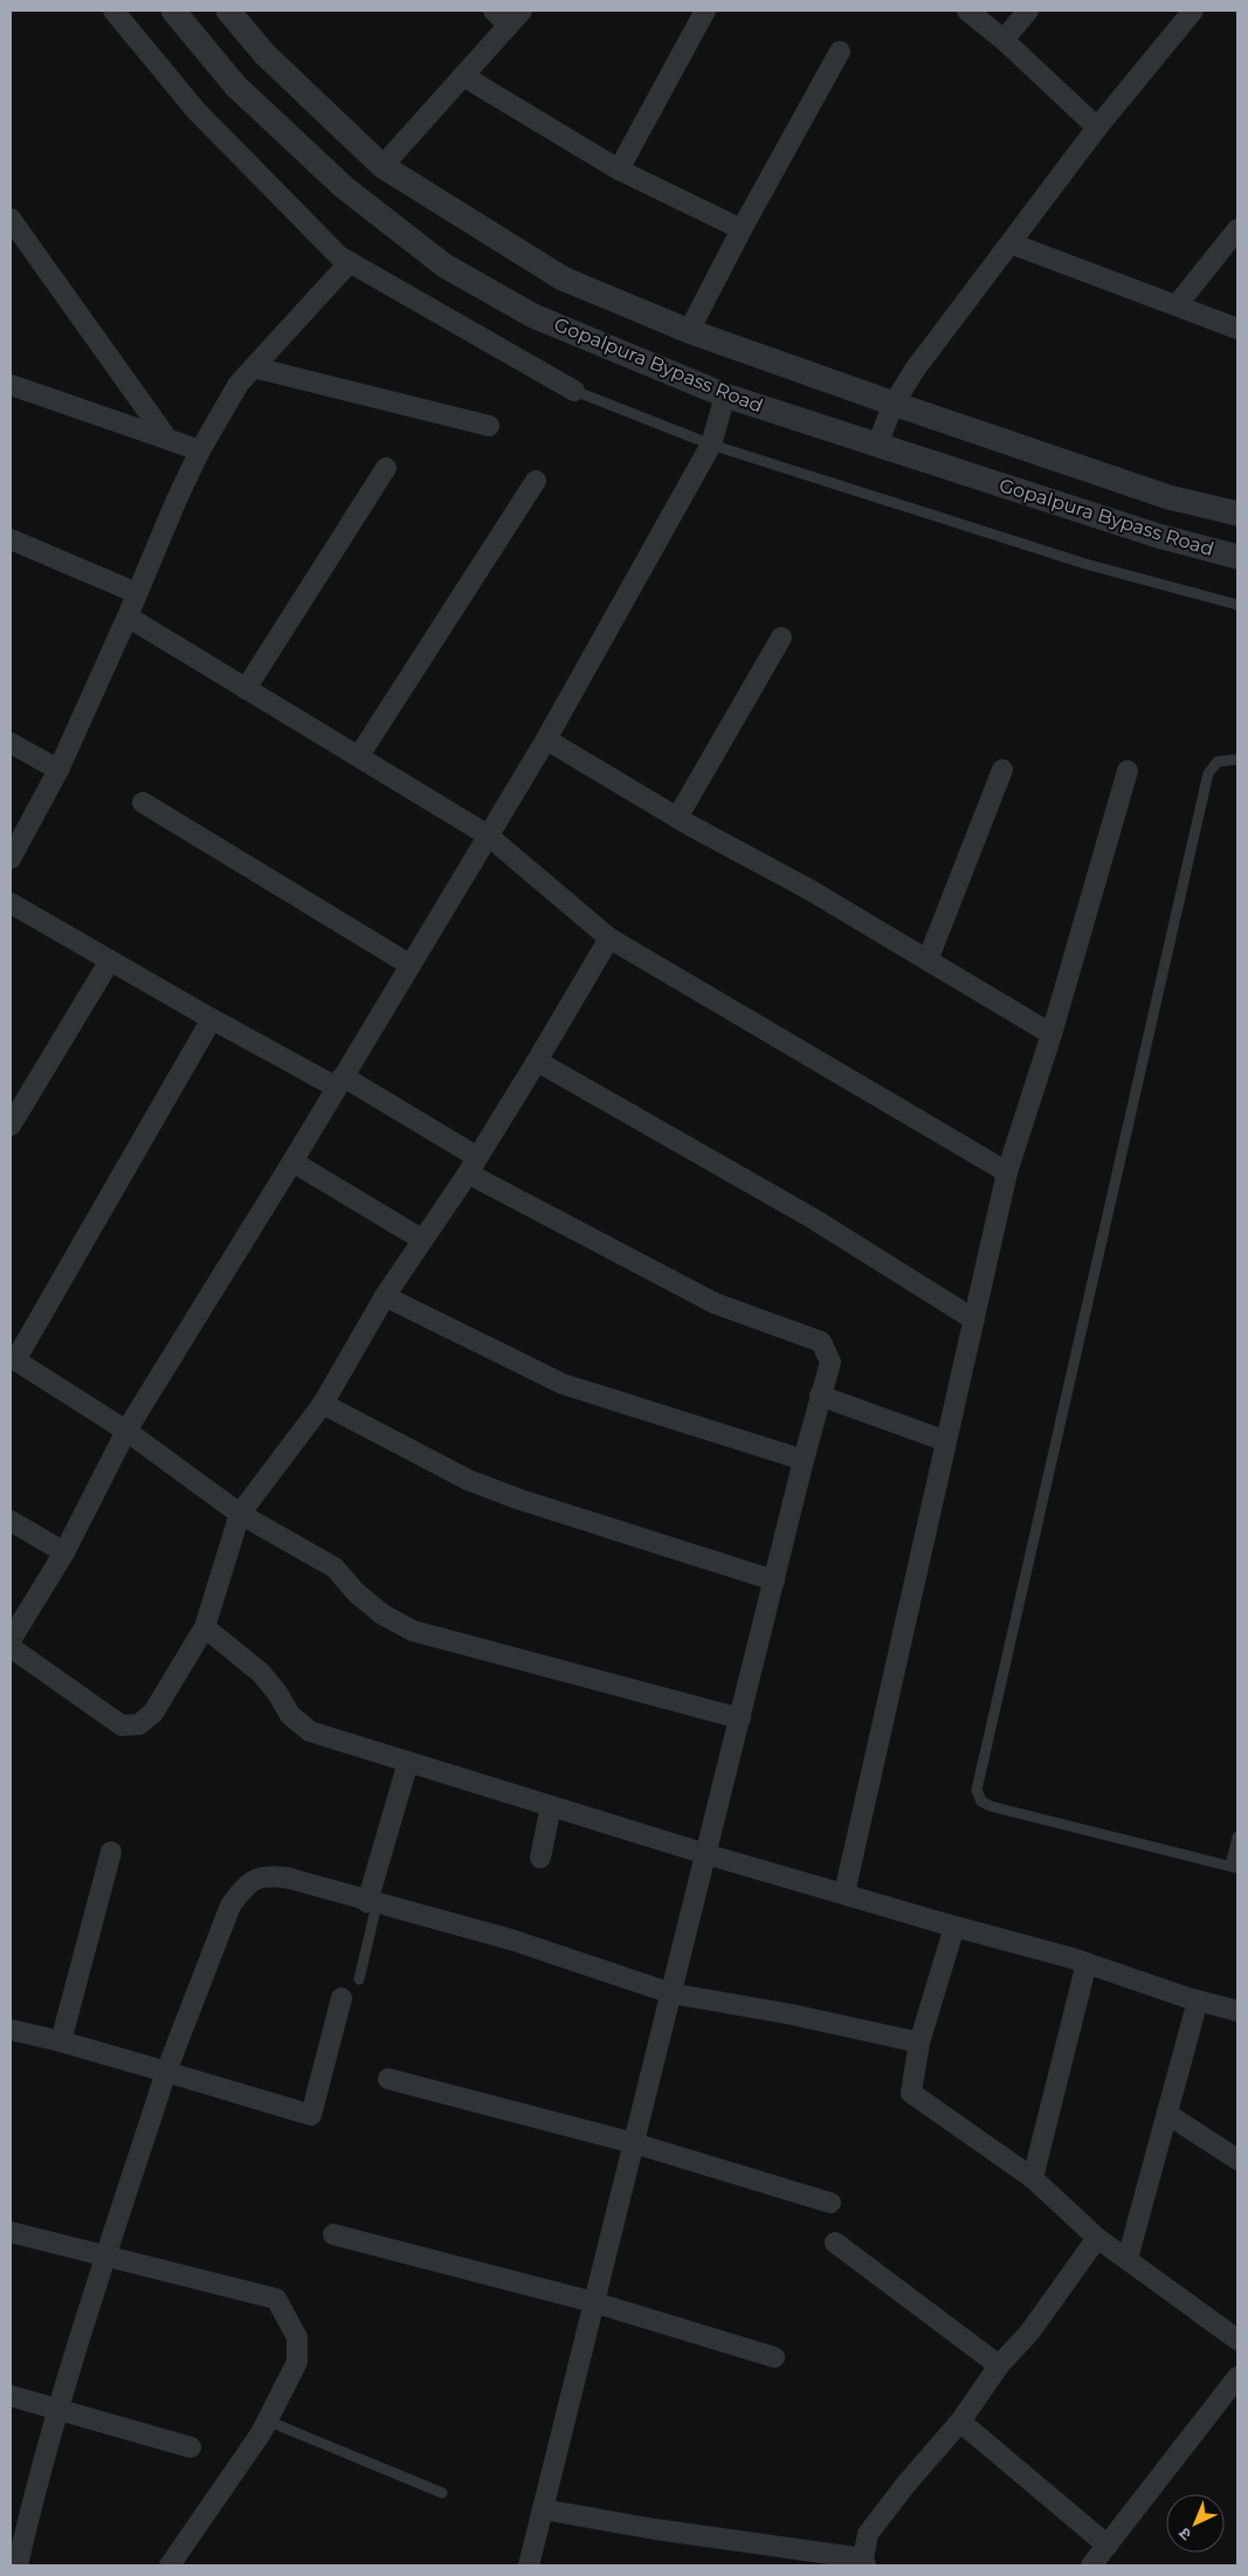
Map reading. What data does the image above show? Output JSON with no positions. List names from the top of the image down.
{
  "streets": {
    "street": ["Gopalpura Bypass Road"]
  },
  "north": "bottom left"
}
